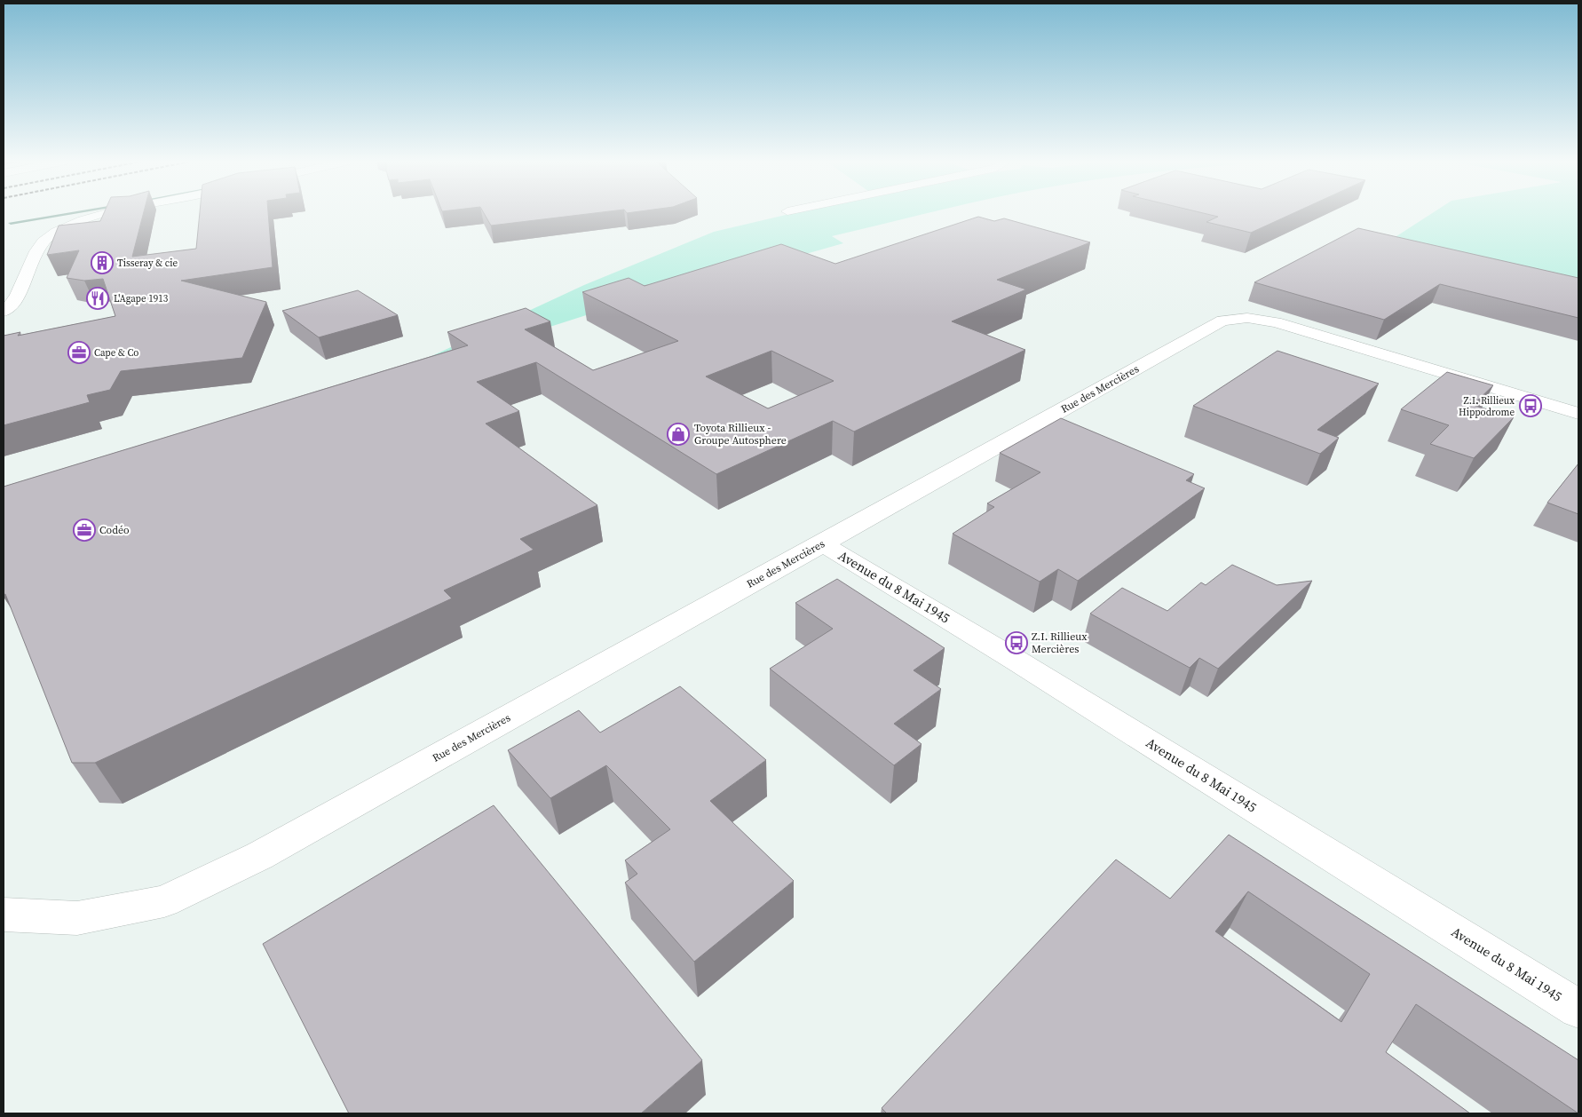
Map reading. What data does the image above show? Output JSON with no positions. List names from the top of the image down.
{
  "streets": {
    "street": ["Rue des Mercières", "Avenue du 8 Mai 1945"]
  },
  "crossings": [
    ["Rue des Mercières", "Avenue du 8 Mai 1945"]
  ],
  "places": {
    "building": ["Tisseray & cie"],
    "restaurant": ["L'Agape 1913"],
    "office": ["Cape & Co", "Codéo"],
    "bus stop": ["Z.I. Rillieux Hippodrome", "Z.I. Rillieux Mercières"],
    "shop": ["Toyota Rillieux - Groupe Autosphere"]
  }
}
